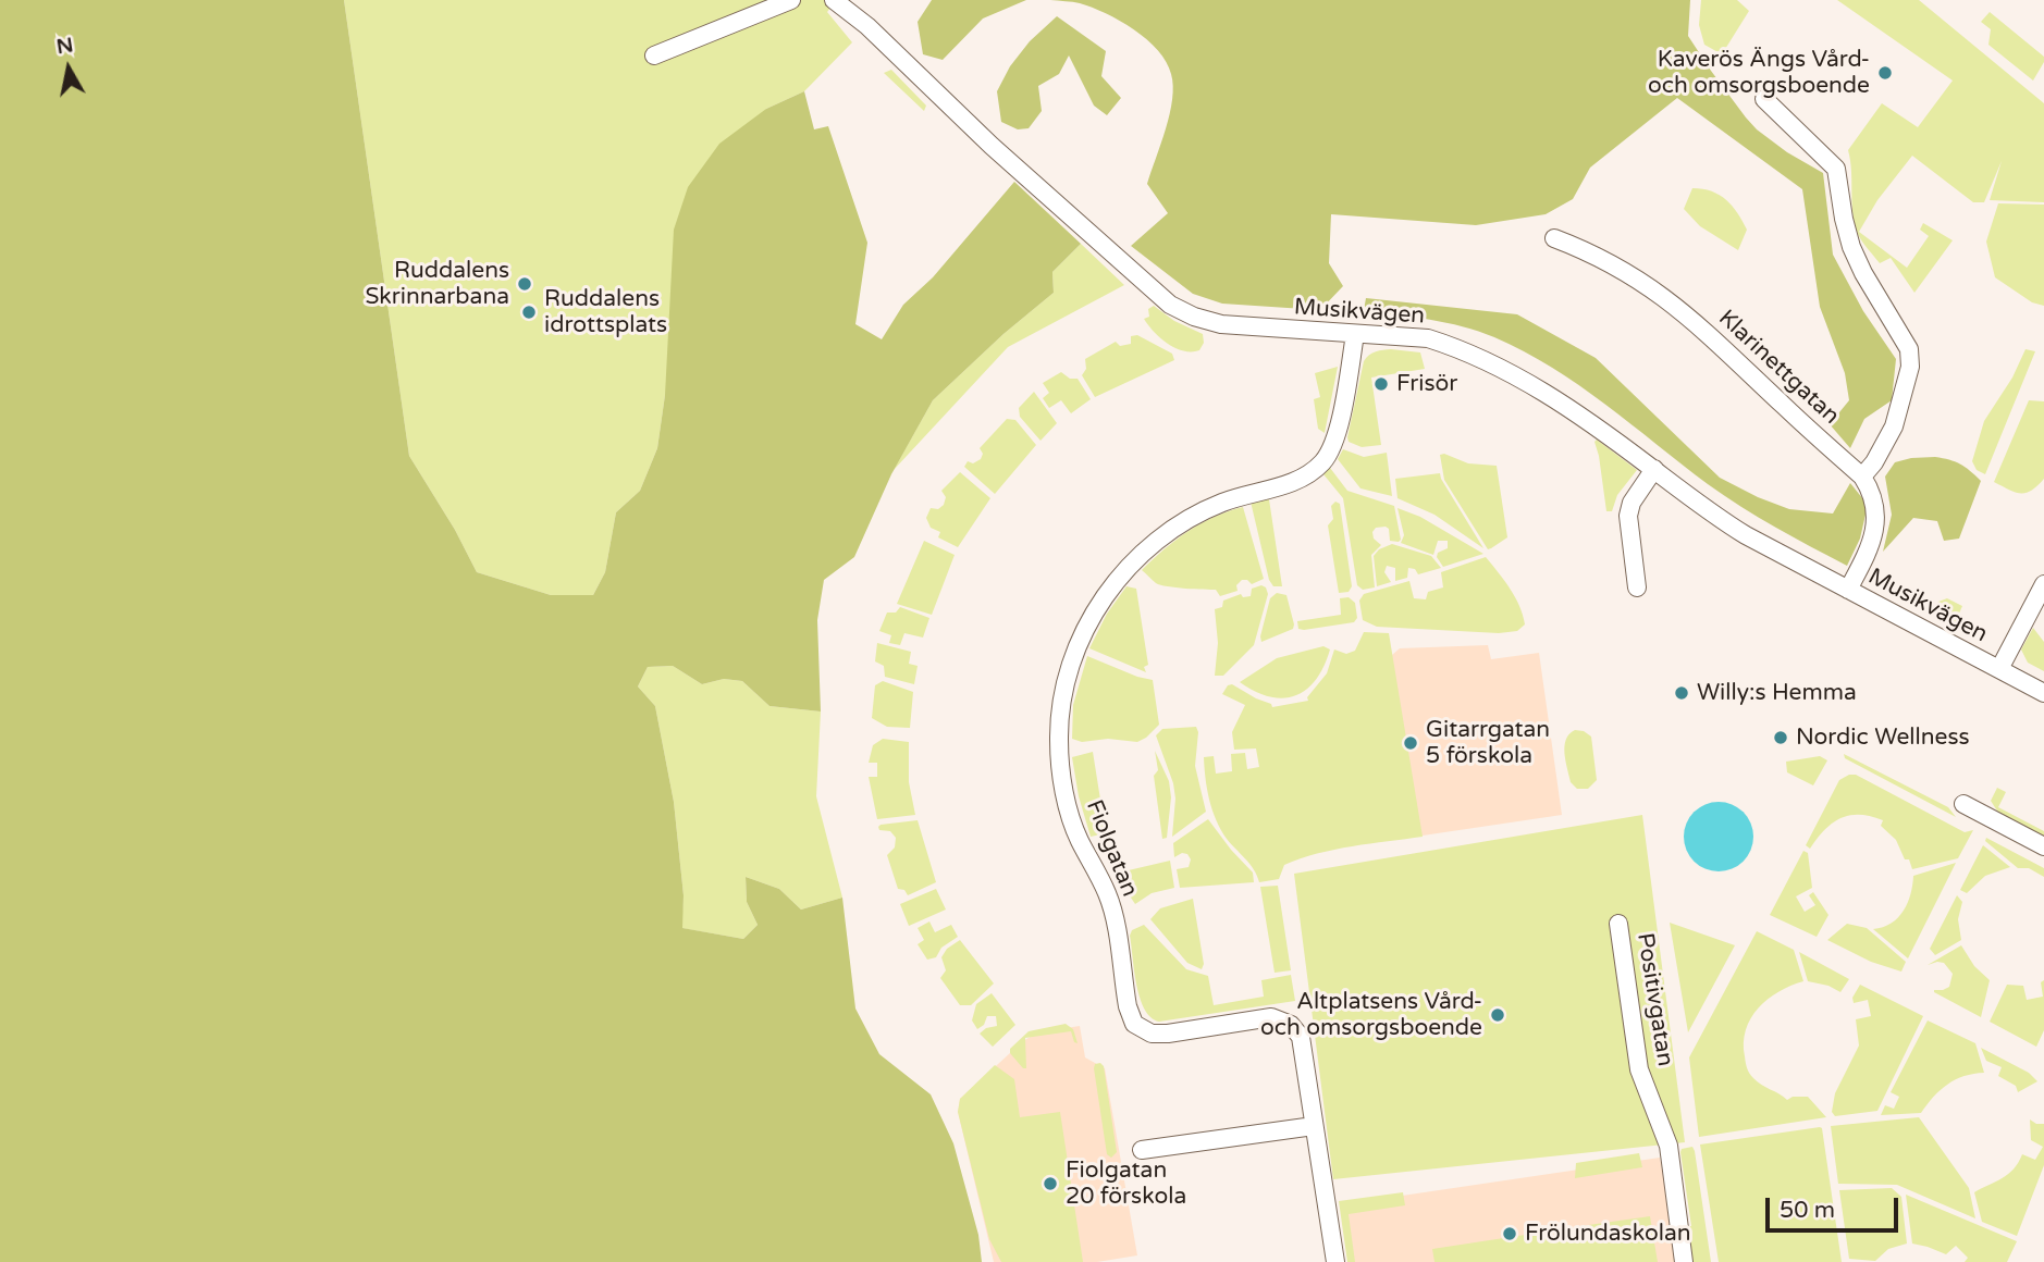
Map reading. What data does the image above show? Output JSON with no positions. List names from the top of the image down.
{
  "streets": {
    "street": [
      "Musikvägen",
      "Klarinettgatan",
      "Fiolgatan",
      "Positivgatan"
    ]
  },
  "crossings": [
    ["Musikvägen", "Klarinettgatan"],
    ["Musikvägen", "Fiolgatan"]
  ],
  "places": [
    "Kaverös Ängs Vård- och omsorgsboende",
    "Ruddalens Skrinnarbana",
    "Ruddalens idrottsplats",
    "Frisör",
    "Willy:s Hemma",
    "Nordic Wellness",
    "Gitarrgatan 5 förskola",
    "Altplatsens Vård- och omsorgsboende",
    "Fiolgatan 20 förskola",
    "Frölundaskolan"
  ],
  "scale_bar": "50 m",
  "north": "top"
}
